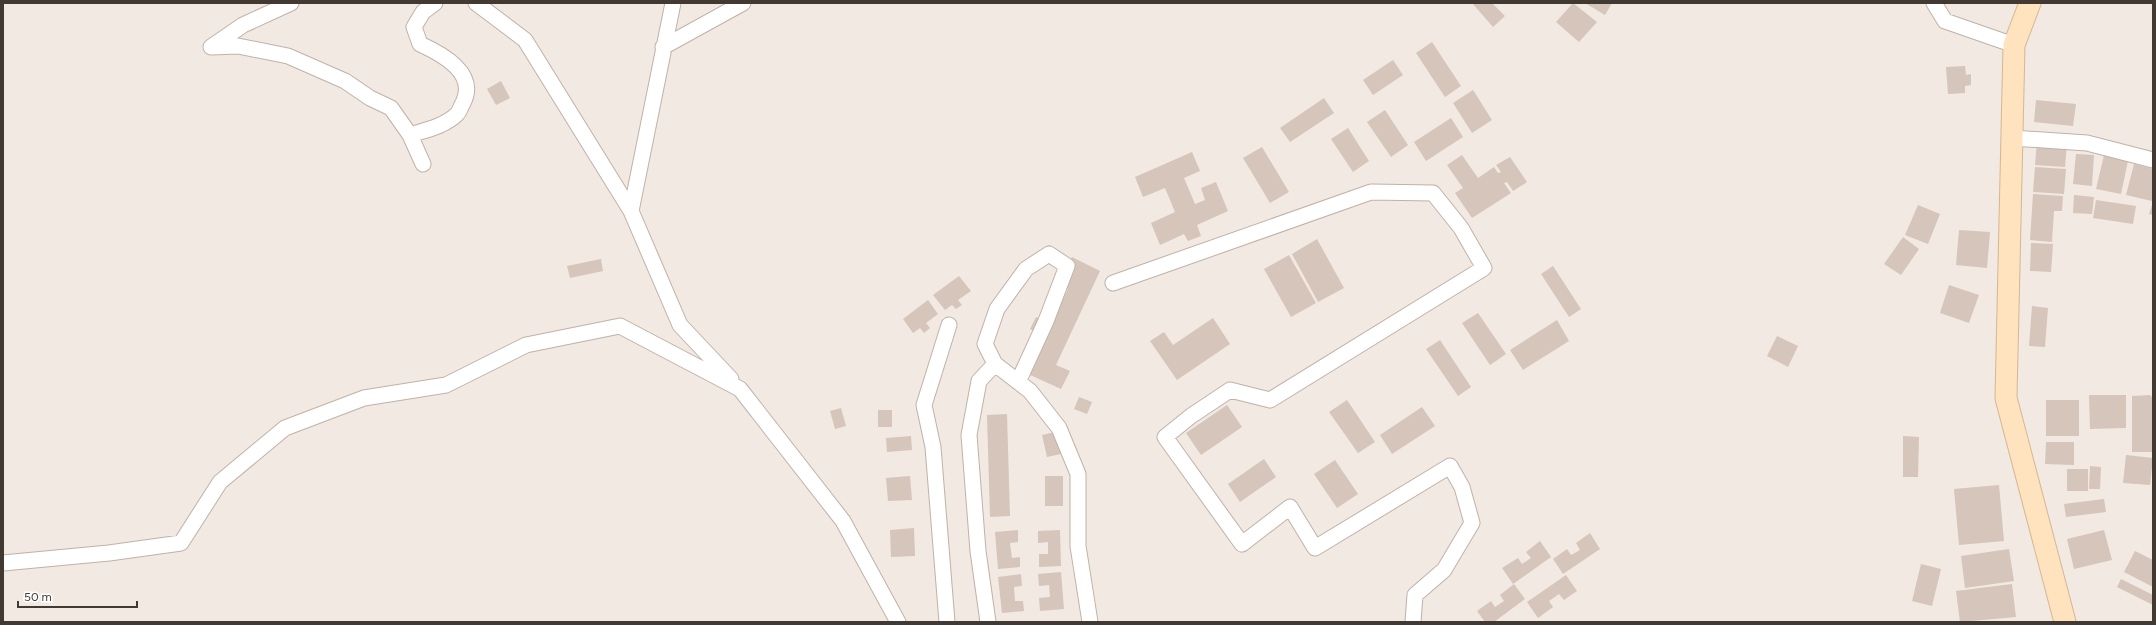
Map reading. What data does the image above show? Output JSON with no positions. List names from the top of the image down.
{
  "scale_bar": "50 m"
}
